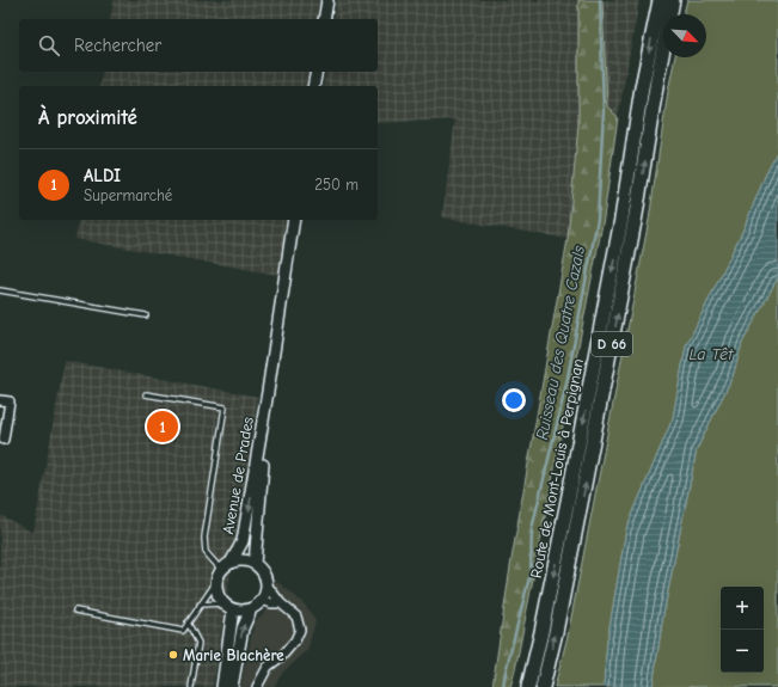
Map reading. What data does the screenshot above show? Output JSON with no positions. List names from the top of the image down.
{
  "streets": {
    "highway": ["D 66", "Route de Mont-Louis à Perpignan"],
    "main road": ["Avenue de Prades"]
  },
  "water": ["Ruisseau des Quatre Cazals", "La Têt"],
  "places": ["Marie Blachère"],
  "north": "bottom right",
  "page": {
    "search": "Rechercher",
    "heading": "À proximité",
    "list": [
      {
        "mark": "1",
        "name": "ALDI",
        "note": "Supermarché",
        "value": "250 m"
      }
    ],
    "pins": "1",
    "map_buttons": ["+", "−"]
  }
}
